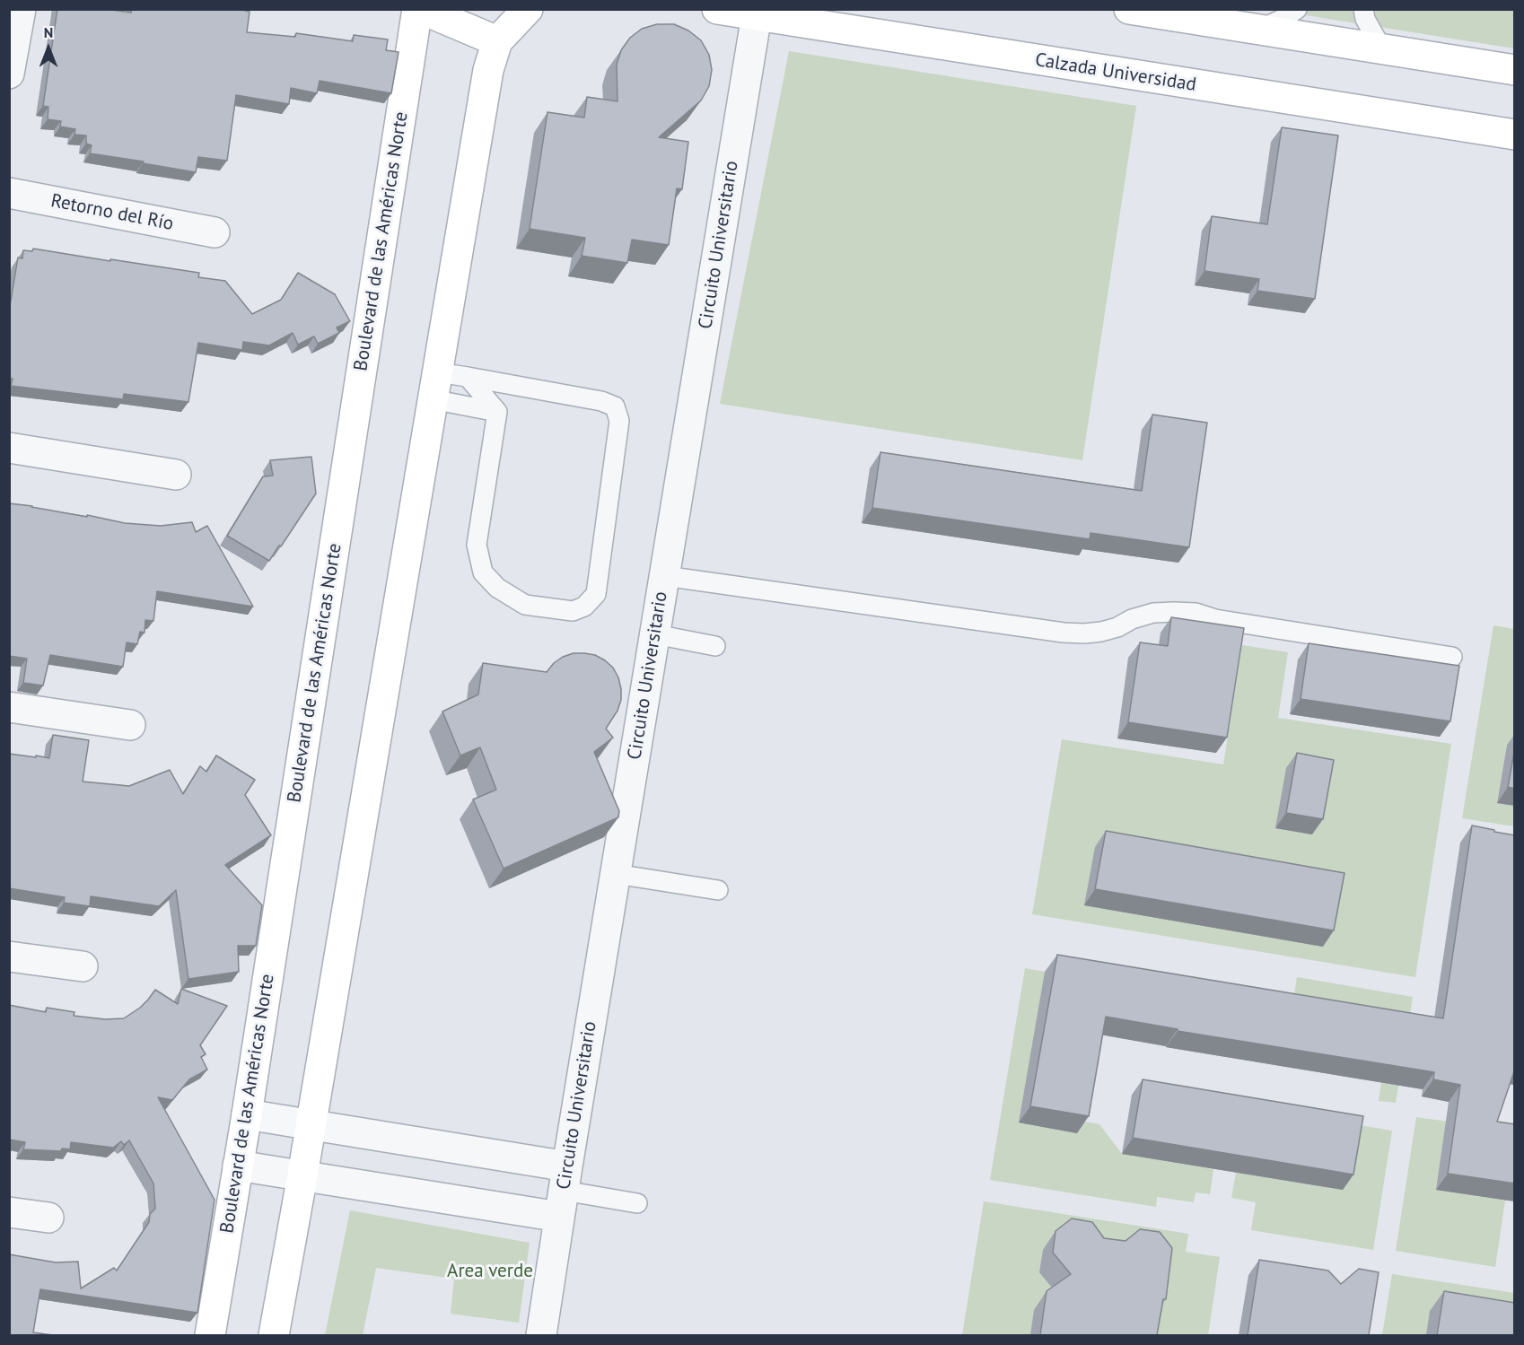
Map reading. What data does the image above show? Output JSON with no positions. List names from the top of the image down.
{
  "streets": {
    "main road": ["Calzada Universidad", "Boulevard de las Américas Norte"],
    "street": ["Retorno del Río", "Circuito Universitario"]
  },
  "crossings": [
    ["Calzada Universidad", "Circuito Universitario"]
  ],
  "parks": ["Area verde"],
  "north": "top"
}
